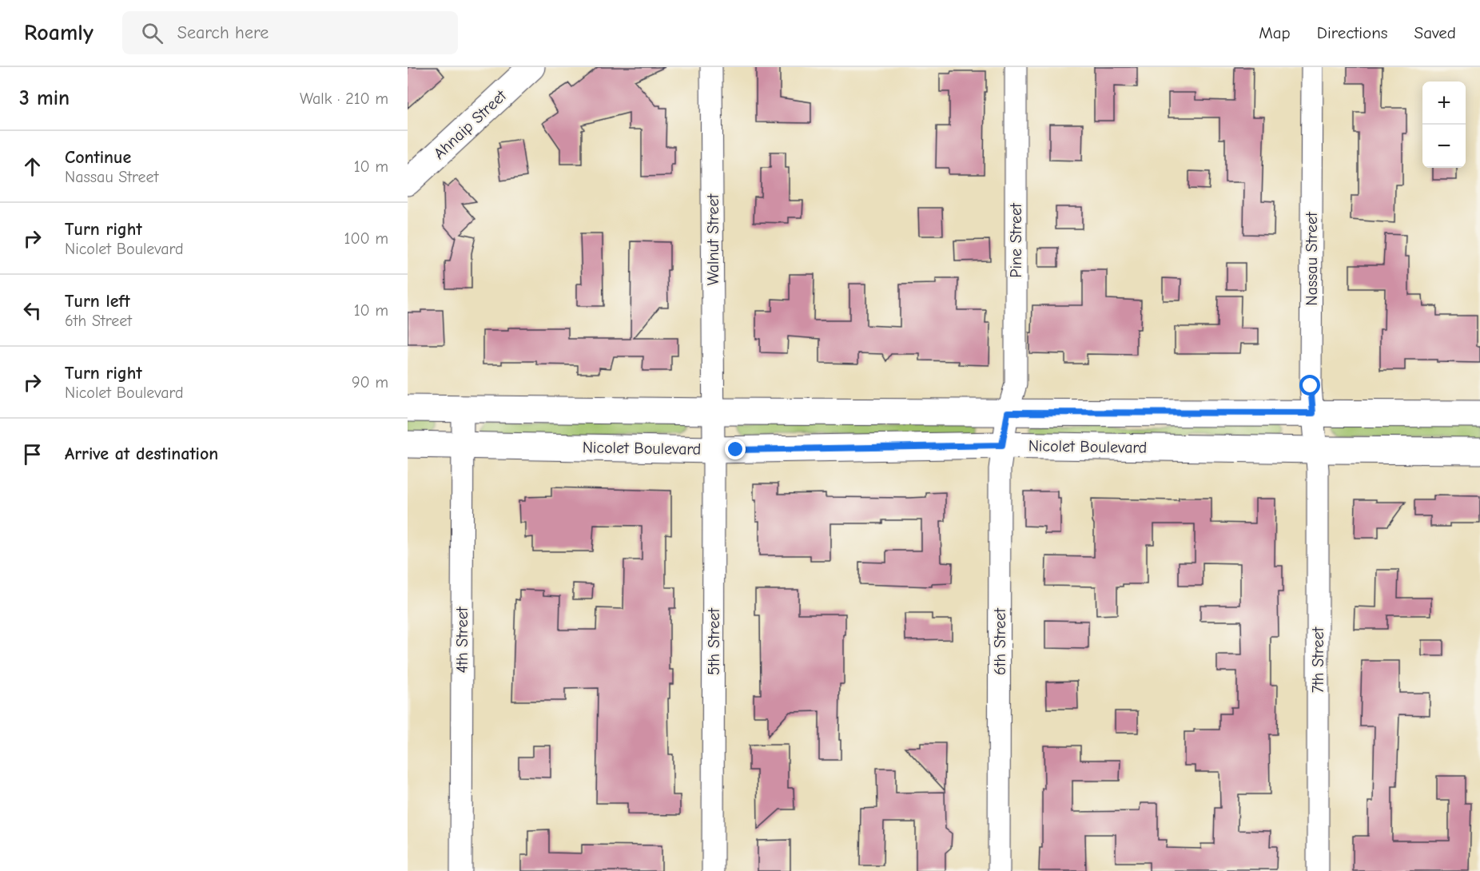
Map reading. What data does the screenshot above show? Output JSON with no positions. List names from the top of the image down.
{
  "streets": {
    "street": [
      "Ahnaip Street",
      "Walnut Street",
      "Pine Street",
      "Nassau Street",
      "Nicolet Boulevard",
      "4th Street",
      "5th Street",
      "6th Street",
      "7th Street"
    ]
  },
  "crossings": [
    ["Walnut Street", "5th Street"],
    ["Pine Street", "6th Street"],
    ["Nassau Street", "Nicolet Boulevard"],
    ["Nassau Street", "7th Street"],
    ["Nicolet Boulevard", "4th Street"],
    ["Nicolet Boulevard", "5th Street"],
    ["Nicolet Boulevard", "6th Street"],
    ["Nicolet Boulevard", "7th Street"]
  ],
  "page": {
    "header": "Roamly",
    "search": "Search here",
    "nav": ["Map", "Directions", "Saved"],
    "heading": ["3 min", "Walk · 210 m"],
    "map_buttons": ["+", "−"],
    "list": [
      ["Continue", "Nassau Street", "10 m"],
      ["Turn right", "Nicolet Boulevard", "100 m"],
      ["Turn left", "6th Street", "10 m"],
      ["Turn right", "Nicolet Boulevard", "90 m"],
      "Arrive at destination"
    ]
  }
}
